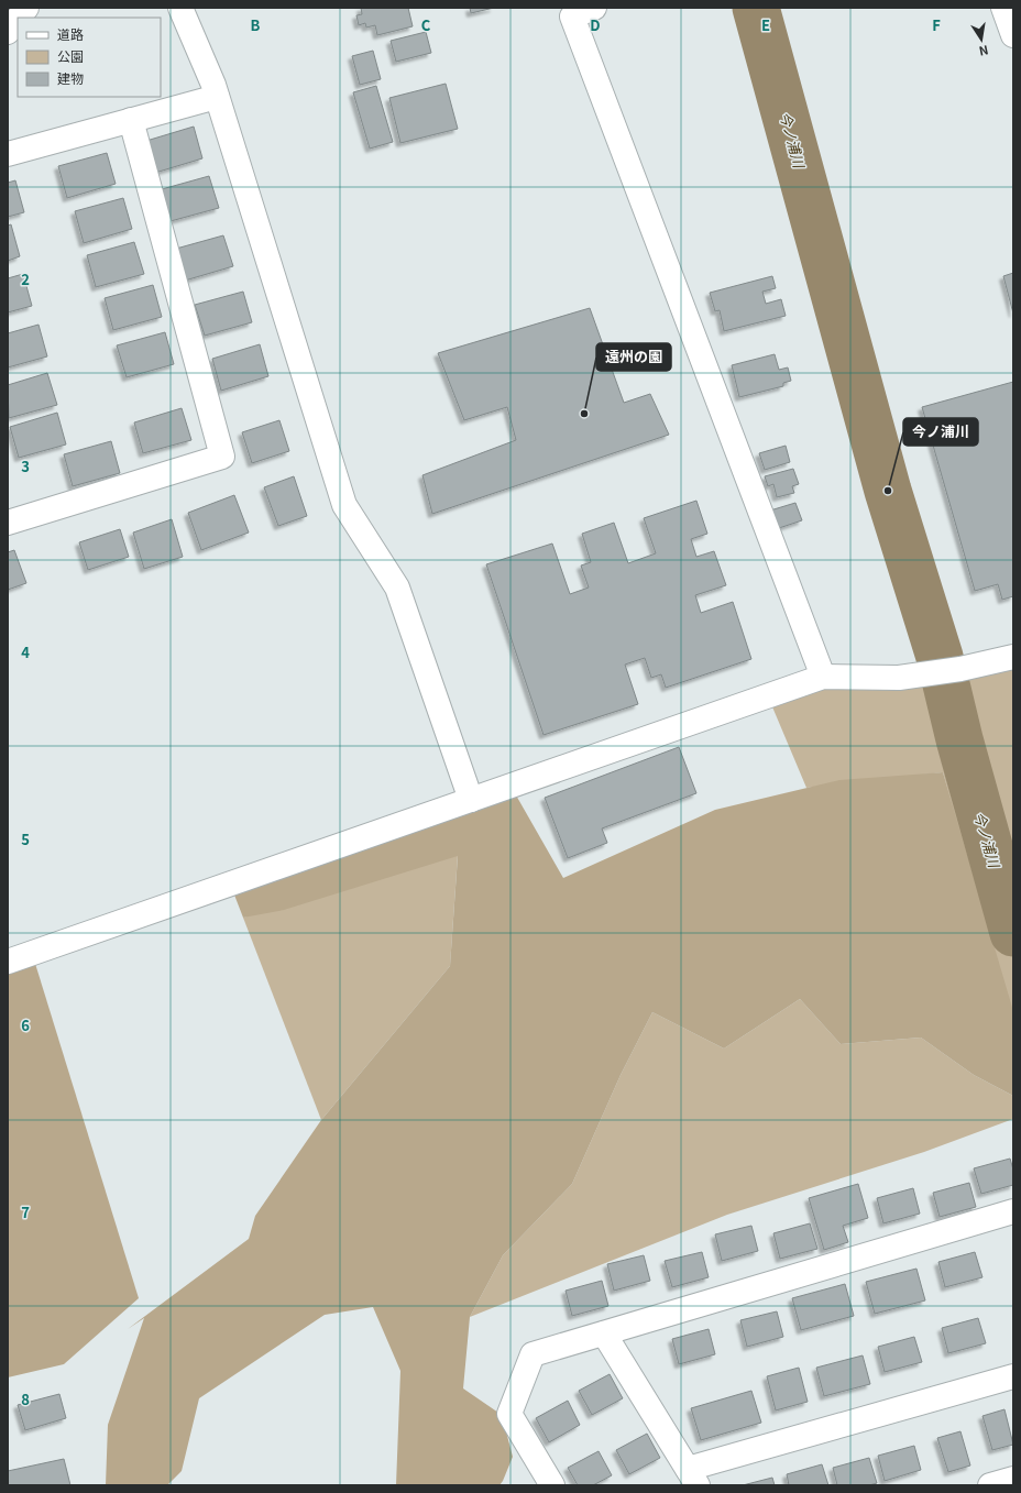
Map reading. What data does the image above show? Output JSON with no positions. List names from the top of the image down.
{
  "water": ["今ノ浦川"],
  "places": ["遠州の園", "今ノ浦川"],
  "legend": ["道路", "公園", "建物"],
  "north": "bottom",
  "grid": {
    "columns": [
      "B",
      "C",
      "D",
      "E",
      "F"
    ],
    "rows": [
      "2",
      "3",
      "4",
      "5",
      "6",
      "7",
      "8"
    ]
  }
}
